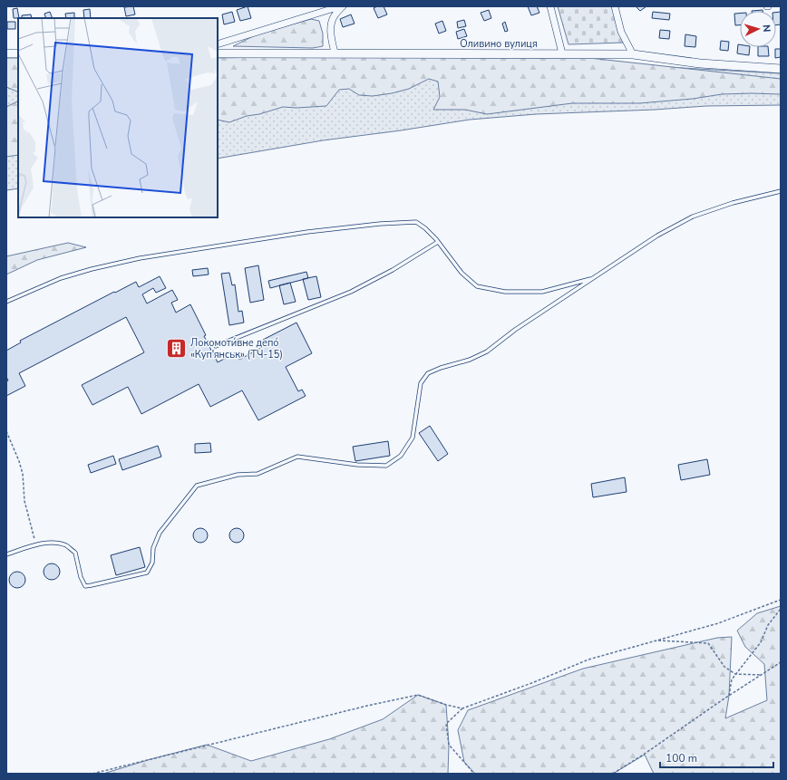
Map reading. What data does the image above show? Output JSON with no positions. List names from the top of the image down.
{
  "streets": {
    "street": ["Оливино вулиця"]
  },
  "places": {
    "building": ["Локомоти́вне депо́ «Куп'янськ» (ТЧ-15)"]
  },
  "scale_bar": "100 m",
  "north": "right"
}
